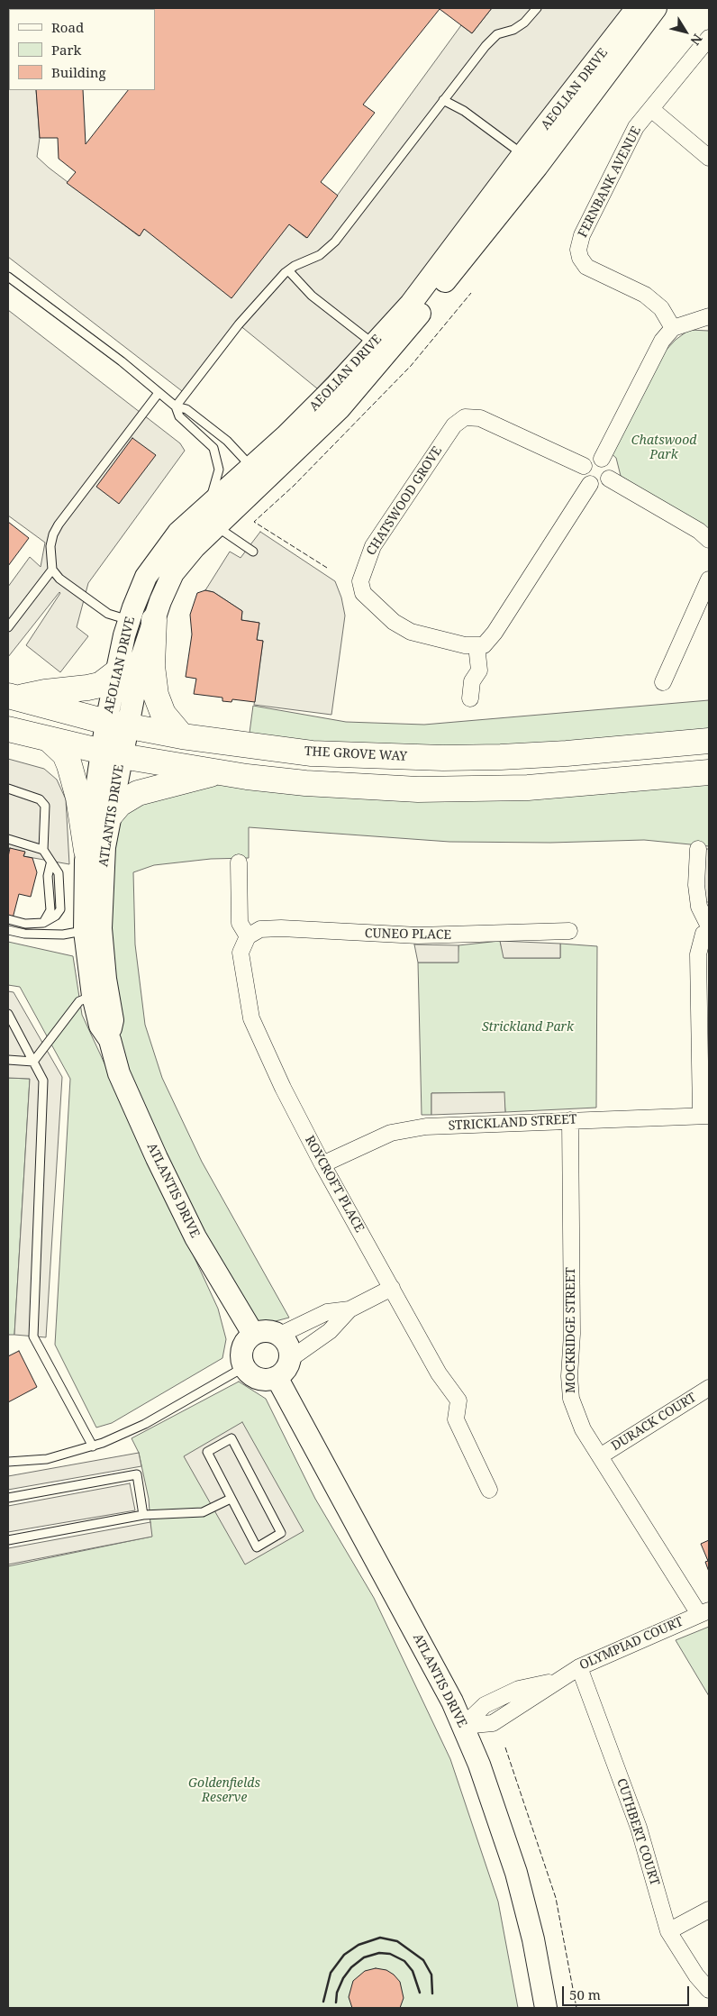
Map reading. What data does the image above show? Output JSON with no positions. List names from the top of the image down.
{
  "streets": {
    "main road": ["THE GROVE WAY"],
    "street": [
      "AEOLIAN DRIVE",
      "FERNBANK AVENUE",
      "CHATSWOOD GROVE",
      "ATLANTIS DRIVE",
      "CUNEO PLACE",
      "STRICKLAND STREET",
      "ROYCROFT PLACE",
      "MOCKRIDGE STREET",
      "DURACK COURT",
      "OLYMPIAD COURT",
      "CUTHBERT COURT"
    ]
  },
  "crossings": [
    ["AEOLIAN DRIVE", "THE GROVE WAY"],
    ["AEOLIAN DRIVE", "ATLANTIS DRIVE"],
    ["ATLANTIS DRIVE", "OLYMPIAD COURT"],
    ["CUNEO PLACE", "ROYCROFT PLACE"],
    ["STRICKLAND STREET", "ROYCROFT PLACE"],
    ["STRICKLAND STREET", "MOCKRIDGE STREET"],
    ["MOCKRIDGE STREET", "DURACK COURT"],
    ["MOCKRIDGE STREET", "OLYMPIAD COURT"],
    ["OLYMPIAD COURT", "CUTHBERT COURT"]
  ],
  "parks": ["Chatswood Park", "Strickland Park", "Goldenfields Reserve"],
  "legend": ["Road", "Park", "Building"],
  "scale_bar": "50 m",
  "north": "bottom right"
}
